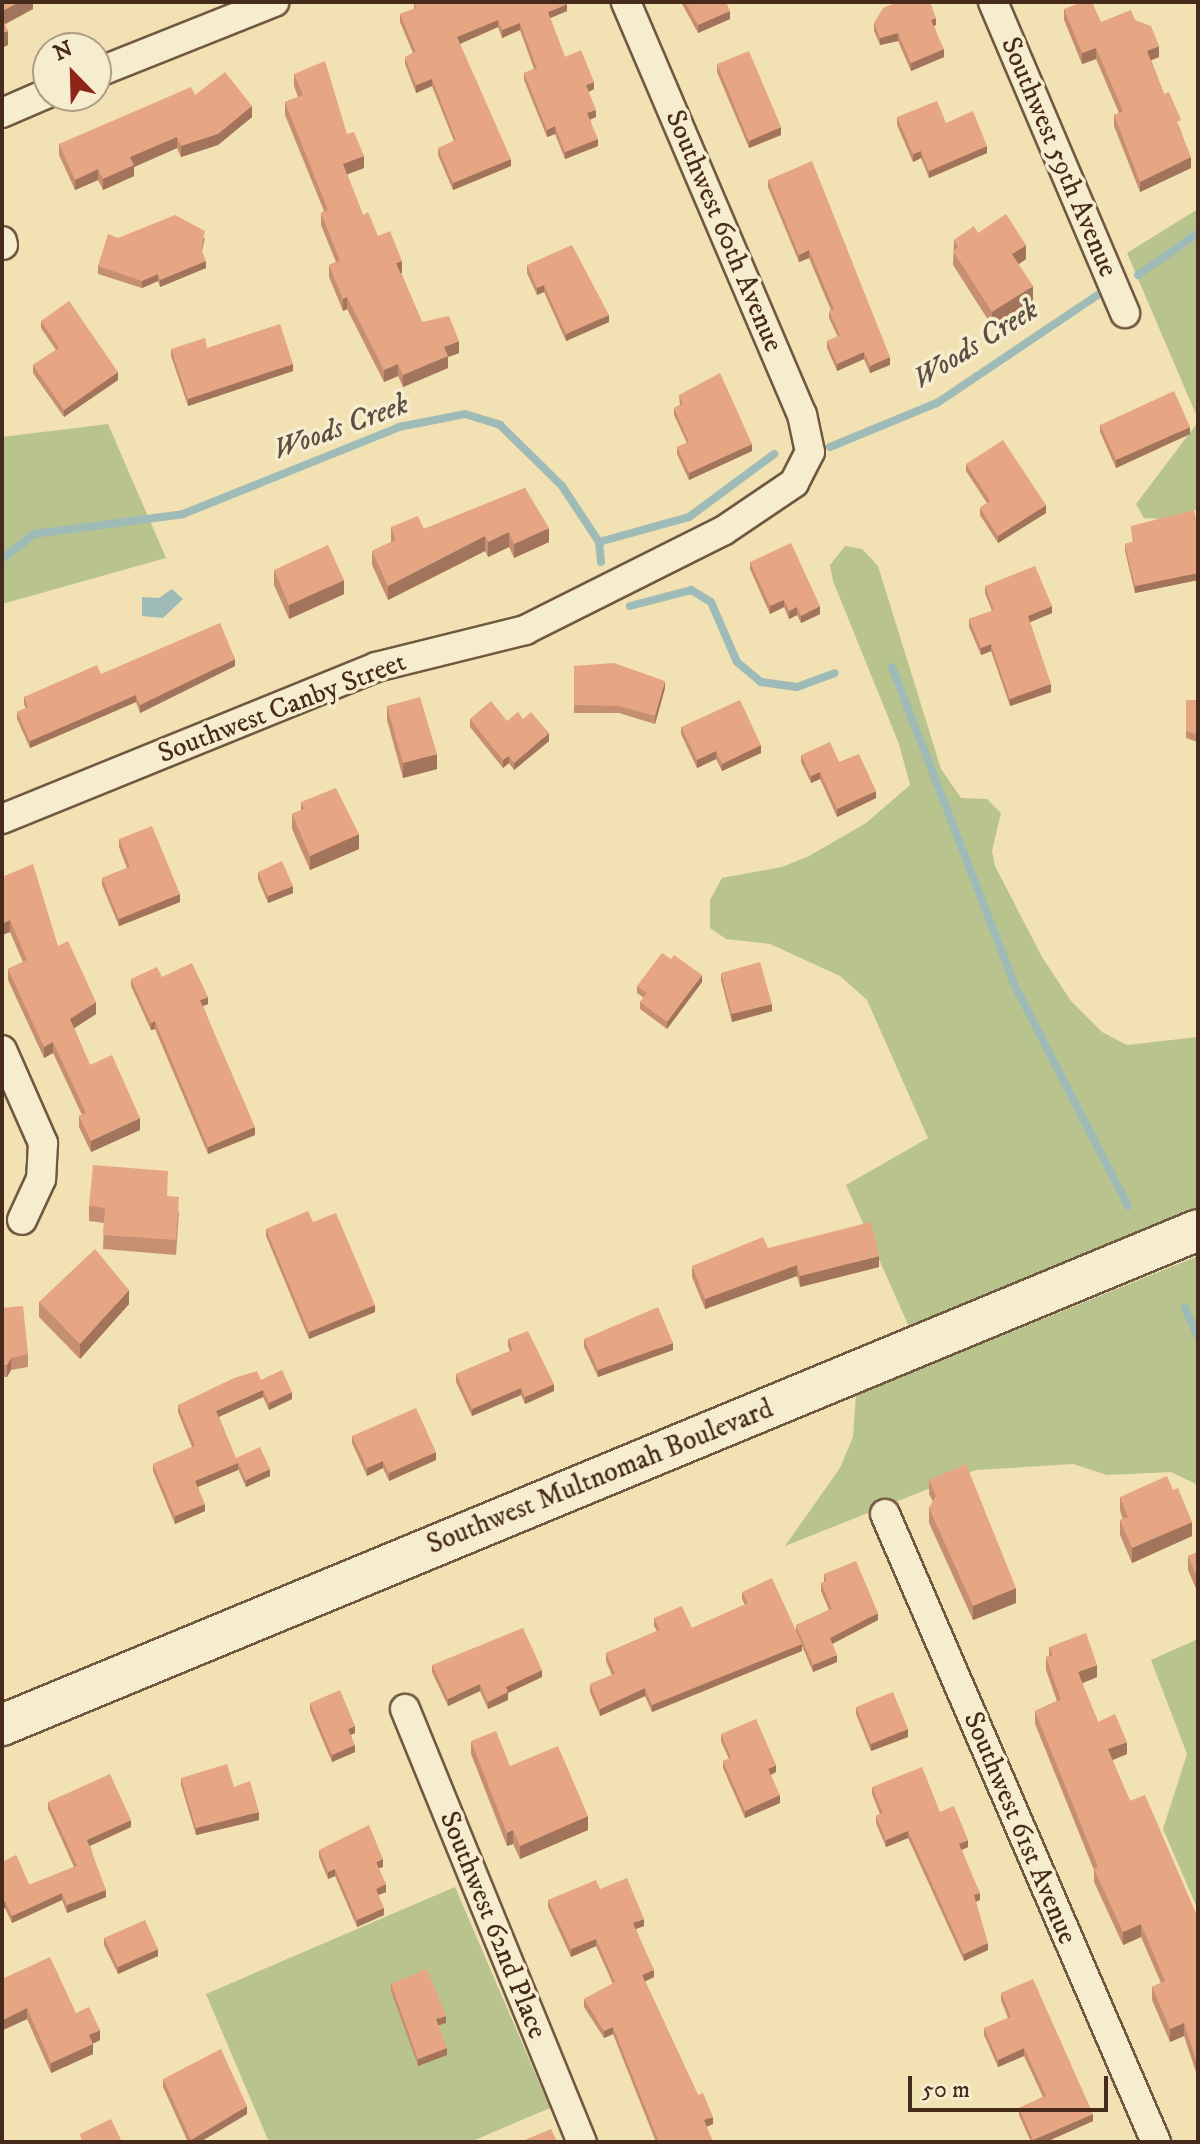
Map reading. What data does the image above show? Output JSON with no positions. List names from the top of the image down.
{
  "streets": {
    "main road": ["Southwest Multnomah Boulevard"],
    "street": [
      "Southwest 59th Avenue",
      "Southwest 60th Avenue",
      "Southwest Canby Street",
      "Southwest 61st Avenue",
      "Southwest 62nd Place"
    ]
  },
  "crossings": [
    ["Southwest 60th Avenue", "Southwest Canby Street"]
  ],
  "water": ["Woods Creek"],
  "scale_bar": "50 m",
  "north": "top left"
}
